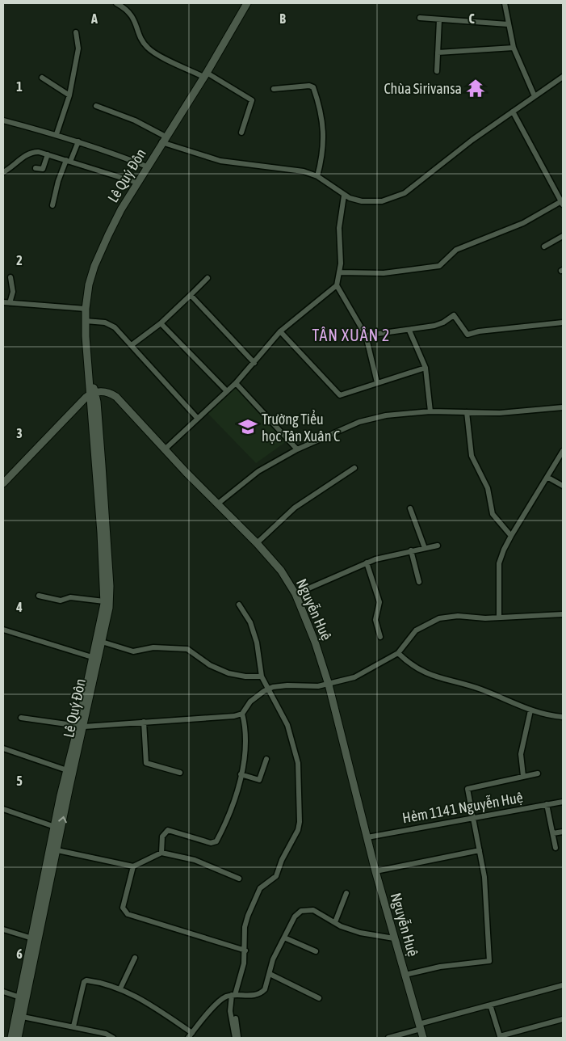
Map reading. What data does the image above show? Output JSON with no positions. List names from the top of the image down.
{
  "streets": {
    "main road": ["Lê Quý Đôn", "Nguyễn Huệ"],
    "street": ["Hẻm 1141 Nguyễn Huệ"]
  },
  "crossings": [
    ["Lê Quý Đôn", "Nguyễn Huệ"],
    ["Nguyễn Huệ", "Hẻm 1141 Nguyễn Huệ"]
  ],
  "districts": ["TÂN XUÂN 2"],
  "places": {
    "temple": ["Chùa Sirivansa"],
    "school or university": ["Trường Tiểu học Tân Xuân C"]
  },
  "grid": {
    "columns": ["A", "B", "C"],
    "rows": [
      "1",
      "2",
      "3",
      "4",
      "5",
      "6"
    ]
  }
}
